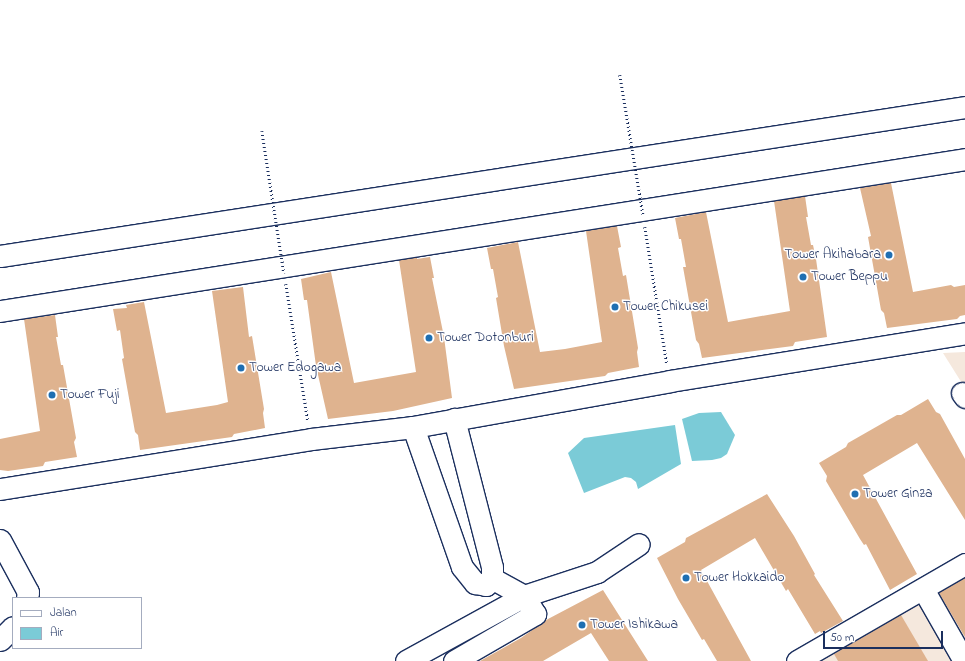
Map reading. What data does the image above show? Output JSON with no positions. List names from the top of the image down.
{
  "places": [
    "Tower Akihabara",
    "Tower Beppu",
    "Tower Chikusei",
    "Tower Dotonburi",
    "Tower Edogawa",
    "Tower Fuji",
    "Tower Ginza",
    "Tower Hokkaido",
    "Tower Ishikawa"
  ],
  "legend": ["Jalan", "Air"],
  "scale_bar": "50 m"
}
